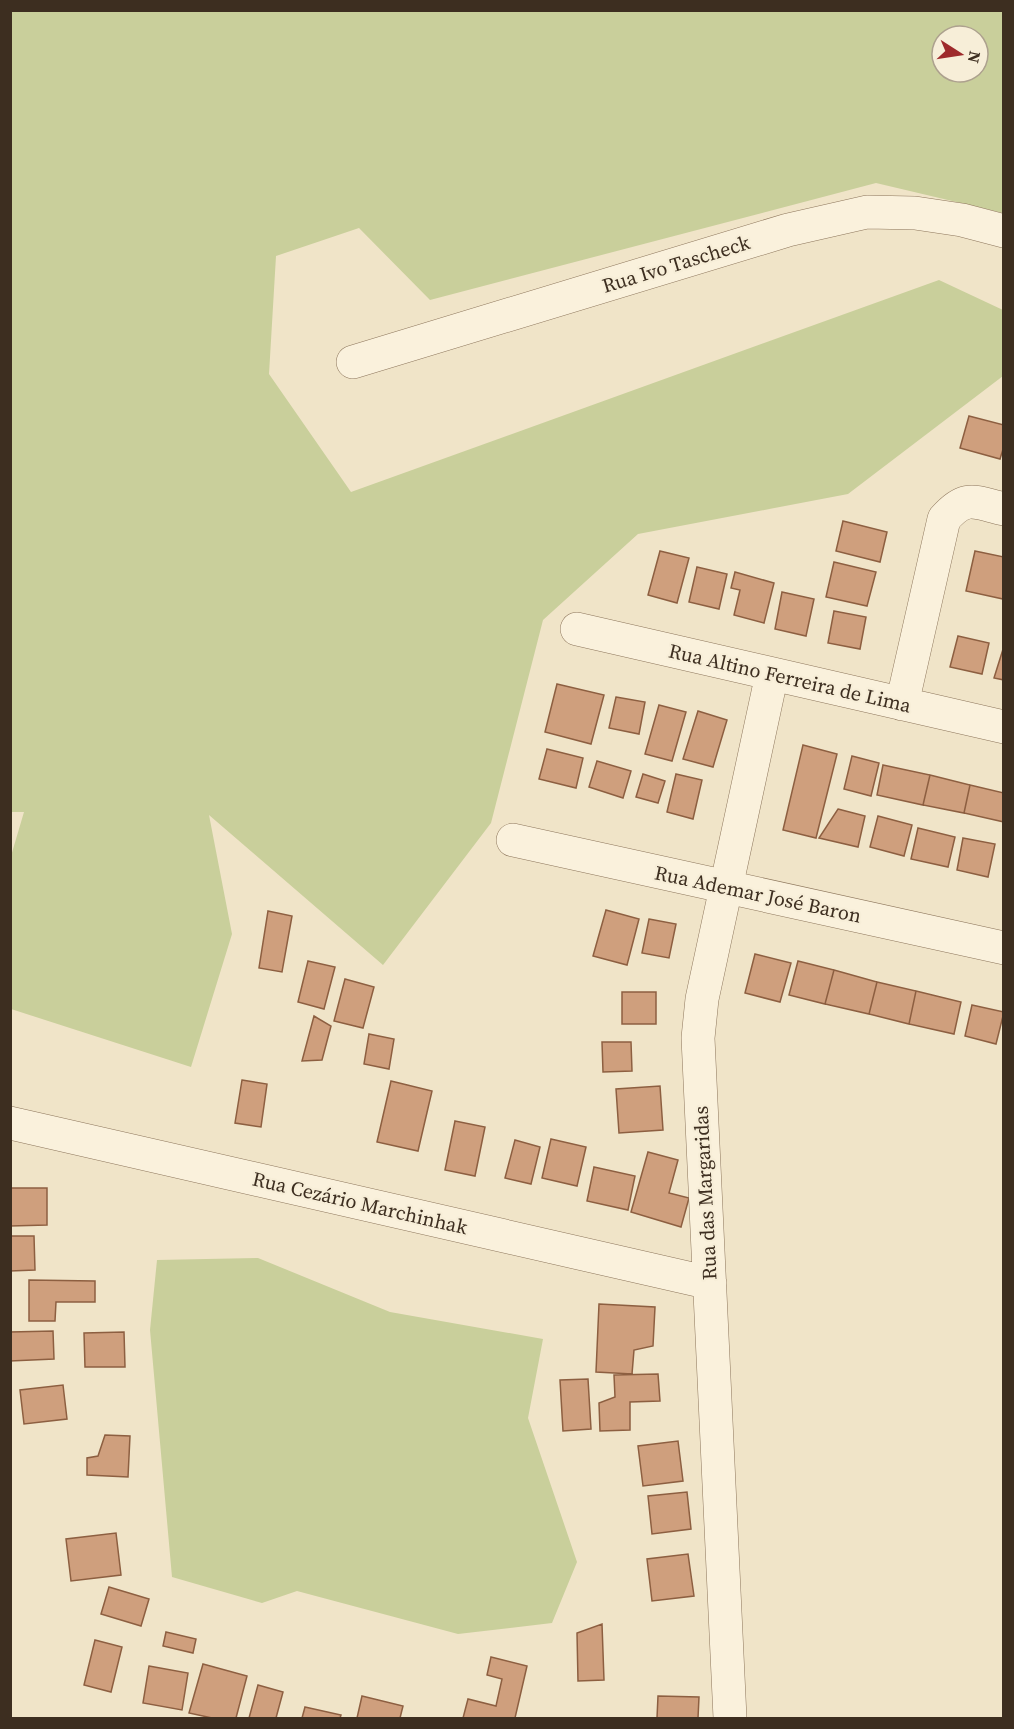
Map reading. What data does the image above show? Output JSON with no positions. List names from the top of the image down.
{
  "streets": {
    "street": [
      "Rua Ivo Tascheck",
      "Rua Altino Ferreira de Lima",
      "Rua Ademar José Baron",
      "Rua das Margaridas",
      "Rua Cezário Marchinhak"
    ]
  },
  "crossings": [
    ["Rua Altino Ferreira de Lima", "Rua das Margaridas"],
    ["Rua Ademar José Baron", "Rua das Margaridas"],
    ["Rua das Margaridas", "Rua Cezário Marchinhak"]
  ],
  "north": "right"
}
